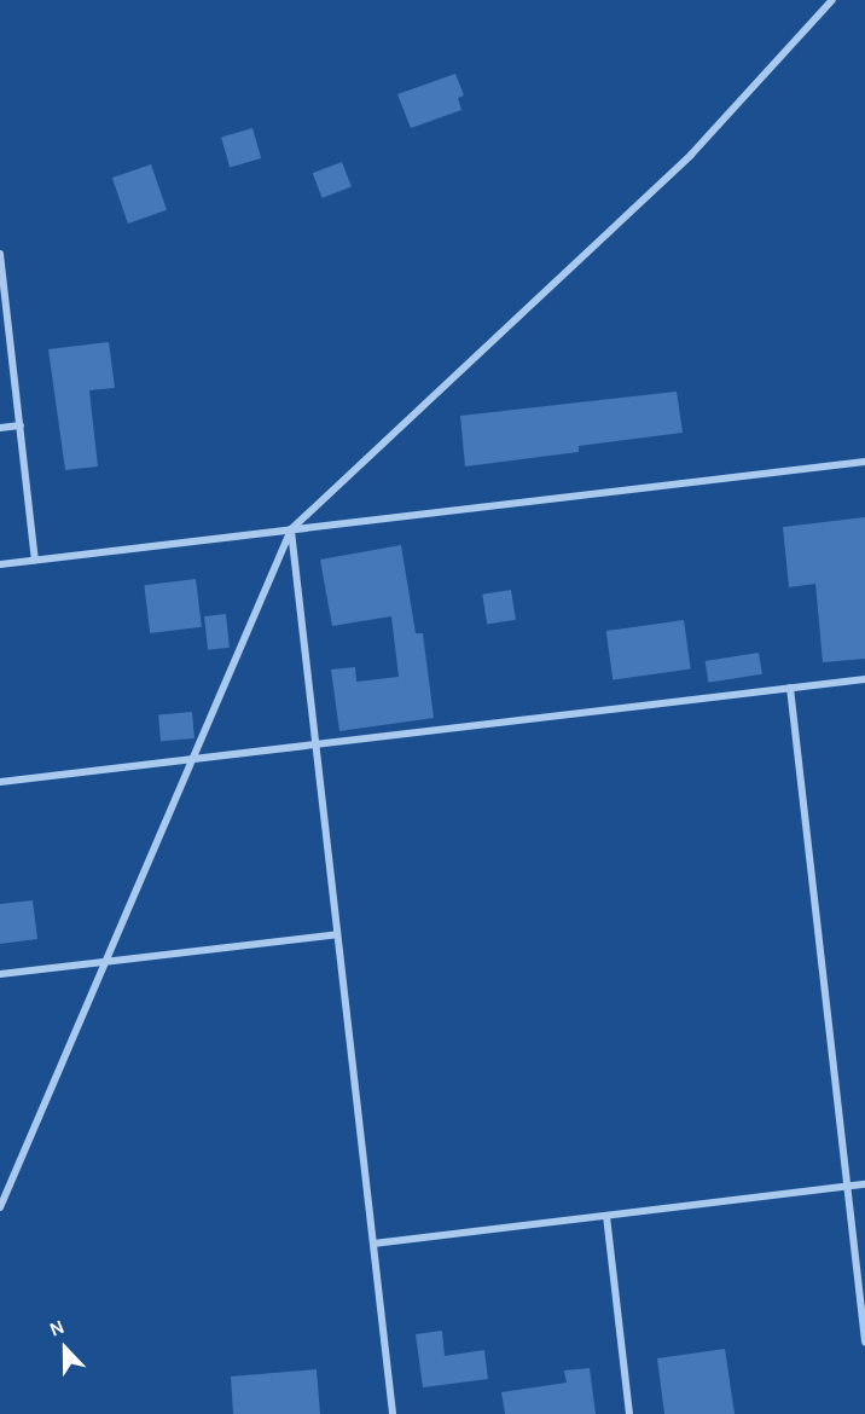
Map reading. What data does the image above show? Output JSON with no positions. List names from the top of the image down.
{
  "north": "top"
}
